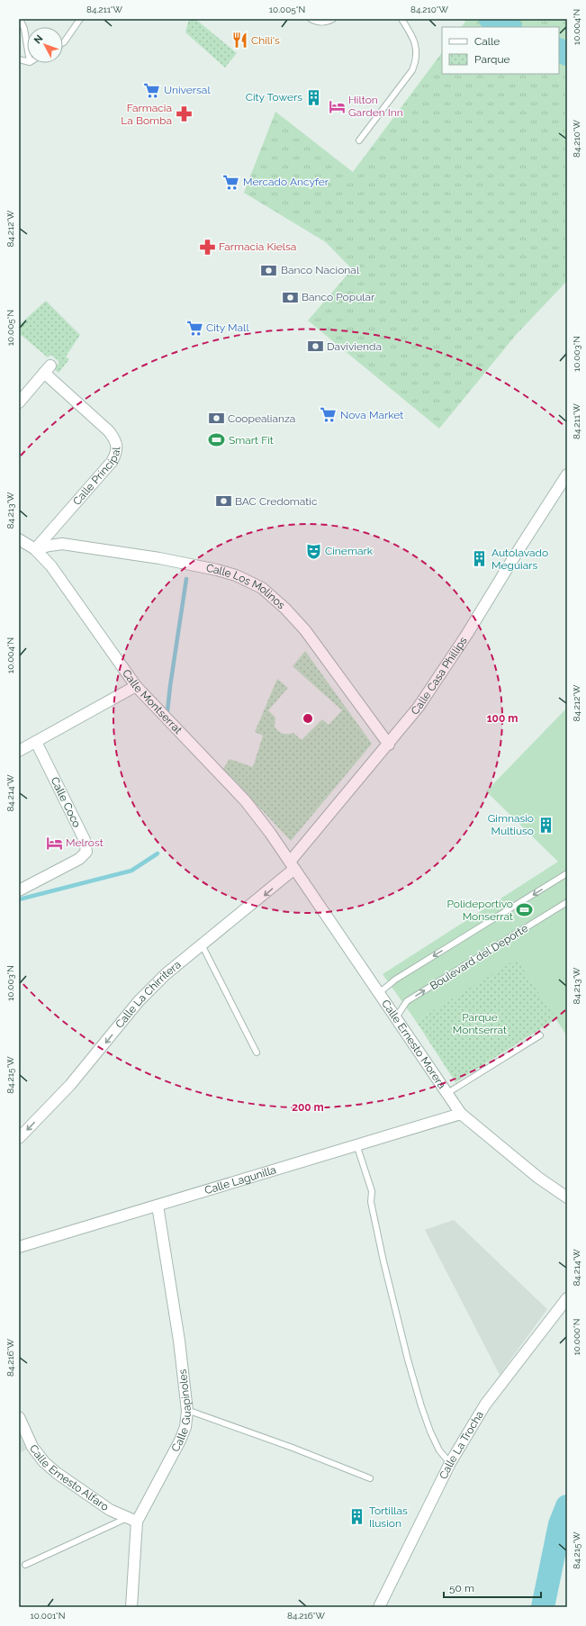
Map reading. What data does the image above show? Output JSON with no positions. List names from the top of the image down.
{
  "streets": {
    "street": [
      "Calle Principal",
      "Calle Los Molinos",
      "Calle Casa Phillips",
      "Calle Montserrat",
      "Calle Coco",
      "Calle La Chirritera",
      "Calle Ernesto Morera",
      "Calle Lagunilla",
      "Calle Guapinoles",
      "Calle La Trocha",
      "Calle Ernesto Alfaro"
    ],
    "lane": ["Boulevard del Deporte"]
  },
  "crossings": [
    ["Calle Principal", "Calle Los Molinos"],
    ["Calle Principal", "Calle Montserrat"],
    ["Calle Los Molinos", "Calle Casa Phillips"],
    ["Calle Los Molinos", "Calle Montserrat"],
    ["Calle Casa Phillips", "Calle Montserrat"],
    ["Calle Casa Phillips", "Calle La Chirritera"],
    ["Calle Casa Phillips", "Calle Ernesto Morera"],
    ["Calle Montserrat", "Calle La Chirritera"],
    ["Calle Montserrat", "Calle Ernesto Morera"],
    ["Boulevard del Deporte", "Calle Ernesto Morera"],
    ["Calle La Chirritera", "Calle Ernesto Morera"],
    ["Calle Ernesto Morera", "Calle Lagunilla"],
    ["Calle Lagunilla", "Calle Guapinoles"],
    ["Calle Guapinoles", "Calle Ernesto Alfaro"]
  ],
  "one_way": ["Calle La Chirritera"],
  "parks": ["Parque Montserrat"],
  "places": {
    "restaurant": ["Chili's"],
    "supermarket": [
      "Universal",
      "Mercado Ancyfer",
      "City Mall",
      "Nova Market"
    ],
    "building": [
      "City Towers",
      "Autolavado Meguiars",
      "Gimnasio Multiuso",
      "Tortillas Ilusion"
    ],
    "hotel": ["Hilton Garden Inn", "Melrost"],
    "pharmacy": ["Farmacia La Bomba", "Farmacia Kielsa"],
    "bank": [
      "Banco Nacional",
      "Banco Popular",
      "Davivienda",
      "Coopealianza",
      "BAC Credomatic"
    ],
    "sports": ["Smart Fit", "Polideportivo Monserrat"],
    "theatre": ["Cinemark"]
  },
  "legend": ["Calle", "Parque"],
  "scale_bar": "50 m",
  "north": "top left",
  "coordinates": [
    "84.211°W",
    "10.005°N",
    "84.210°W",
    "10.004°N",
    "84.212°W",
    "10.003°N",
    "84.213°W",
    "84.214°W",
    "84.215°W",
    "10.000°N",
    "84.216°W",
    "10.001°N"
  ],
  "rings": ["100 m", "200 m"]
}
